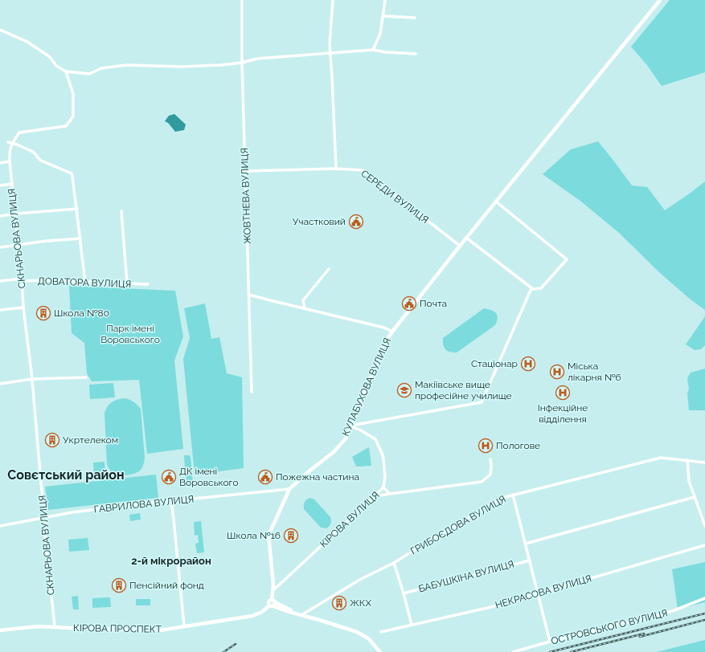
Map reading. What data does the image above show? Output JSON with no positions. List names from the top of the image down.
{
  "streets": {
    "street": [
      "ЖОВТНЕВА ВУЛИЦЯ",
      "СЕРЕДИ ВУЛИЦЯ",
      "СКНАРЬОВА ВУЛИЦЯ",
      "ДОВАТОРА ВУЛИЦЯ",
      "КУЛАБУХОВА ВУЛИЦЯ",
      "ГАВРИЛОВА ВУЛИЦЯ",
      "КІРОВА ВУЛИЦЯ",
      "ГРИБОЄДОВА ВУЛИЦЯ",
      "БАБУШКІНА ВУЛИЦЯ",
      "НЕКРАСОВА ВУЛИЦЯ",
      "ОСТРОВСЬКОГО ВУЛИЦЯ",
      "КІРОВА ПРОСПЕКТ"
    ]
  },
  "crossings": [
    ["ЖОВТНЕВА ВУЛИЦЯ", "СЕРЕДИ ВУЛИЦЯ"],
    ["СЕРЕДИ ВУЛИЦЯ", "КУЛАБУХОВА ВУЛИЦЯ"],
    ["СКНАРЬОВА ВУЛИЦЯ", "ДОВАТОРА ВУЛИЦЯ"],
    ["СКНАРЬОВА ВУЛИЦЯ", "ГАВРИЛОВА ВУЛИЦЯ"],
    ["СКНАРЬОВА ВУЛИЦЯ", "КІРОВА ПРОСПЕКТ"],
    ["КУЛАБУХОВА ВУЛИЦЯ", "ГАВРИЛОВА ВУЛИЦЯ"],
    ["КУЛАБУХОВА ВУЛИЦЯ", "КІРОВА ВУЛИЦЯ"],
    ["КУЛАБУХОВА ВУЛИЦЯ", "КІРОВА ПРОСПЕКТ"]
  ],
  "districts": ["Совєтський район", "2-й мікрорайон"],
  "parks": ["Парк імені Воровського"],
  "places": {
    "public building": [
      "Участковий",
      "Почта",
      "ДК імені Воровського",
      "Пожежна частина"
    ],
    "building": [
      "Школа №80",
      "Укртелеком",
      "Школа №16",
      "Пенсійний фонд",
      "ЖКХ"
    ],
    "hospital": [
      "Стаціонар",
      "Міська лікарня №6",
      "Інфекційне відділення",
      "Пологове"
    ],
    "school or university": ["Макіївське вище професійне училище"]
  }
}
